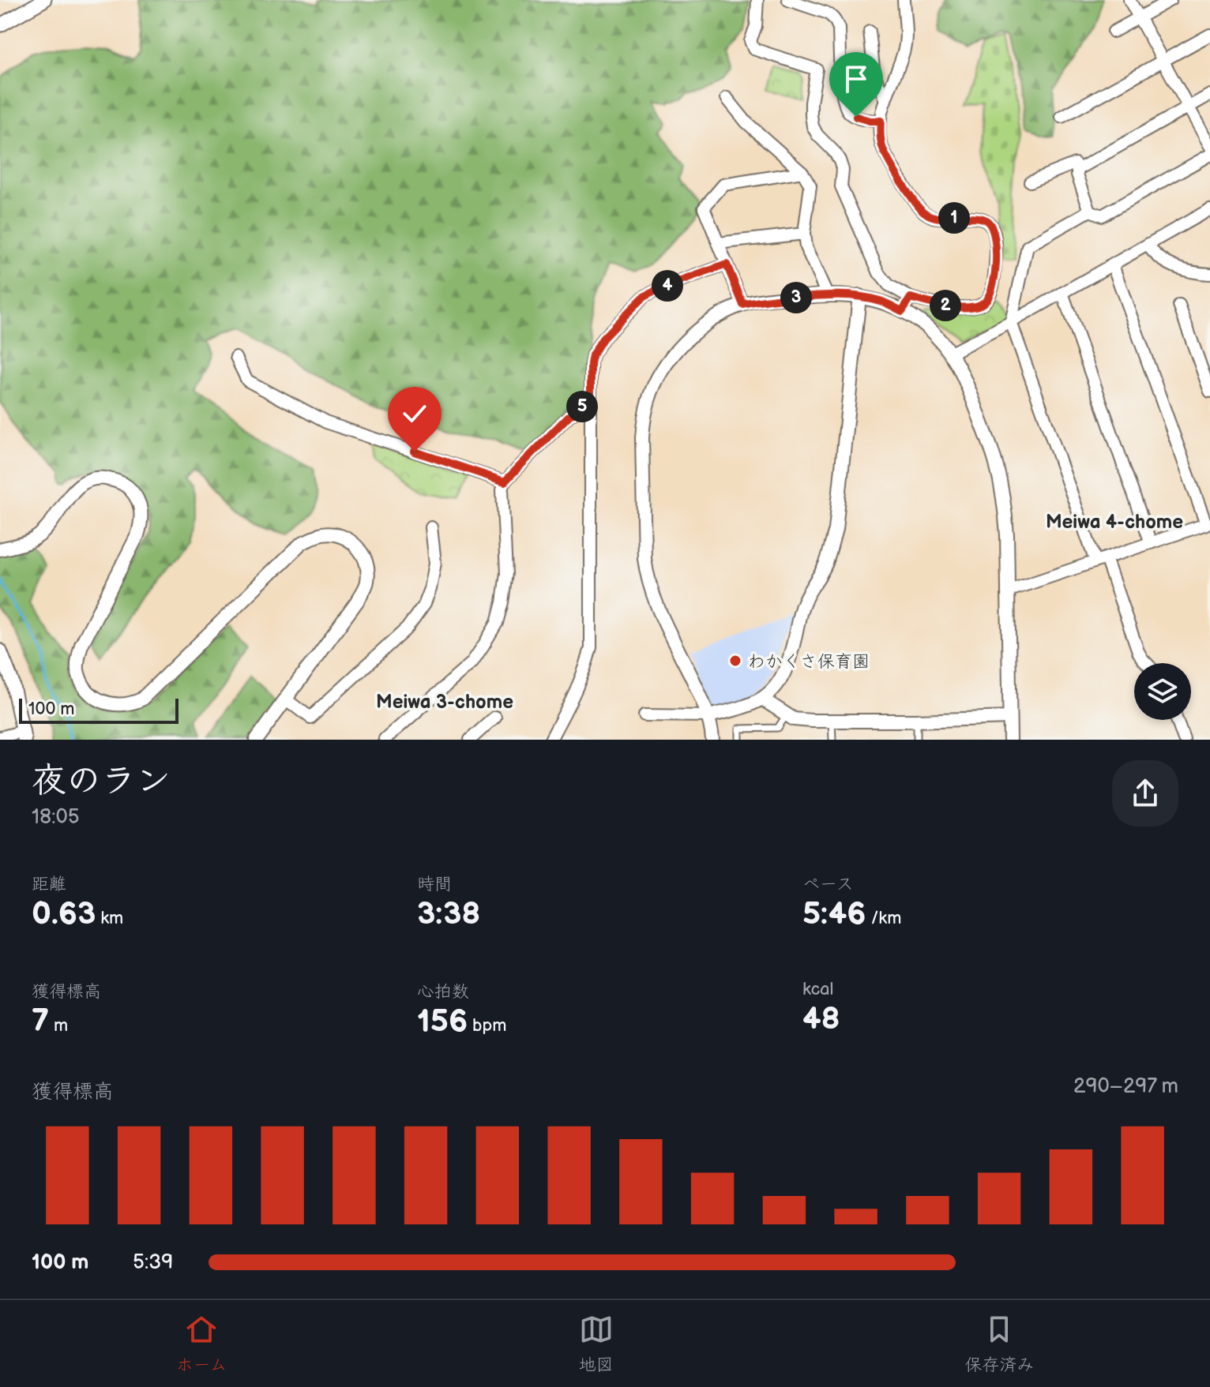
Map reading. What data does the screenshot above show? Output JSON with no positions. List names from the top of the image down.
{
  "districts": ["Meiwa 4-chome", "Meiwa 3-chome"],
  "places": ["わかくさ保育園"],
  "scale_bar": "100 m",
  "page": {
    "pins": [
      "1",
      "4",
      "3",
      "2",
      "5"
    ],
    "scale": "100 m",
    "heading": ["夜のラン", "18:05"],
    "stats": [
      ["距離", "0.63 km"],
      ["時間", "3:38"],
      ["ペース", "5:46 /km"],
      ["獲得標高", "7 m"],
      ["心拍数", "156 bpm"],
      ["kcal", "48"]
    ],
    "chart": ["獲得標高", "290–297 m"],
    "list": [
      {
        "name": "100 m",
        "note": "5:39"
      }
    ],
    "tabs": ["ホーム", "地図", "保存済み"]
  }
}
